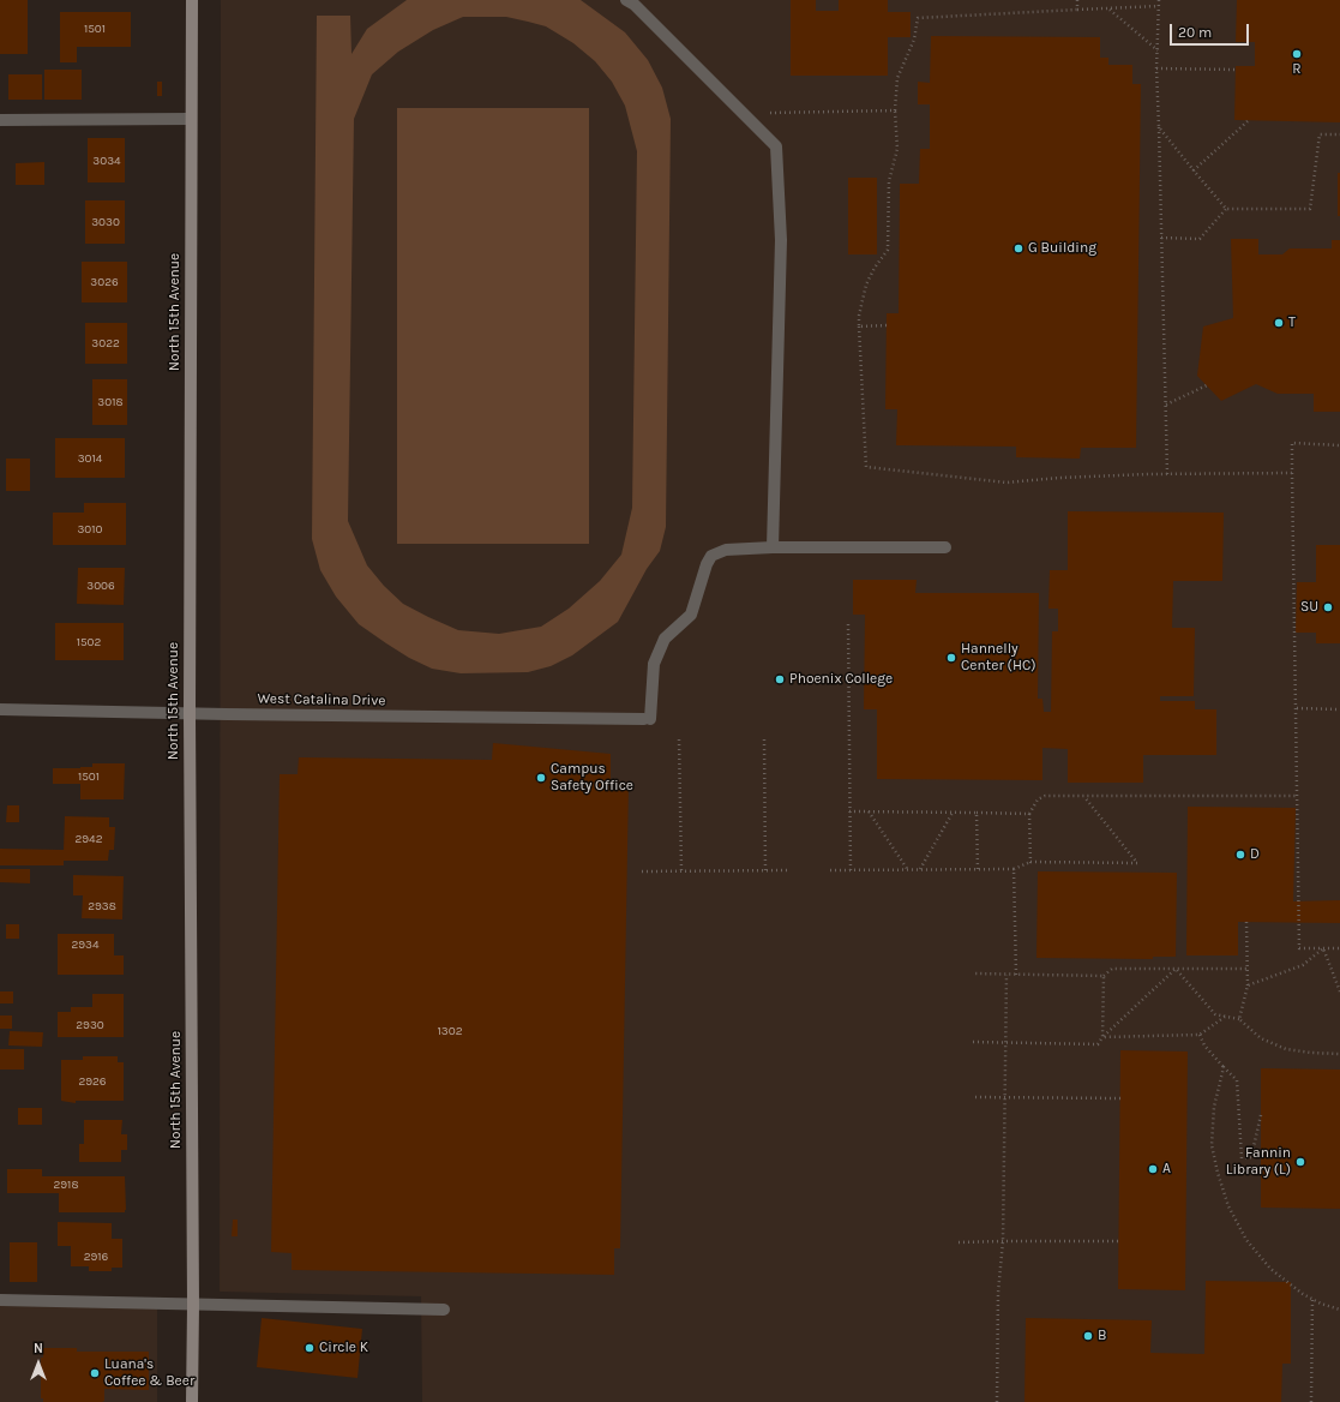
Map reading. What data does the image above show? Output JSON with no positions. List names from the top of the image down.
{
  "streets": {
    "street": ["North 15th Avenue", "West Catalina Drive"]
  },
  "crossings": [
    ["North 15th Avenue", "West Catalina Drive"]
  ],
  "places": [
    "R",
    "G Building",
    "T",
    "SU",
    "Hannelly Center (HC)",
    "Phoenix College",
    "Campus Safety Office",
    "D",
    "Fannin Library (L)",
    "A",
    "B",
    "Circle K",
    "Luana's Coffee & Beer"
  ],
  "house_numbers": [
    "1501",
    "3034",
    "3030",
    "3026",
    "3022",
    "3018",
    "3014",
    "3010",
    "3006",
    "1502",
    "1501",
    "2942",
    "2938",
    "2934",
    "2930",
    "1302",
    "2926",
    "2918",
    "2916"
  ],
  "scale_bar": "20 m",
  "north": "top"
}
